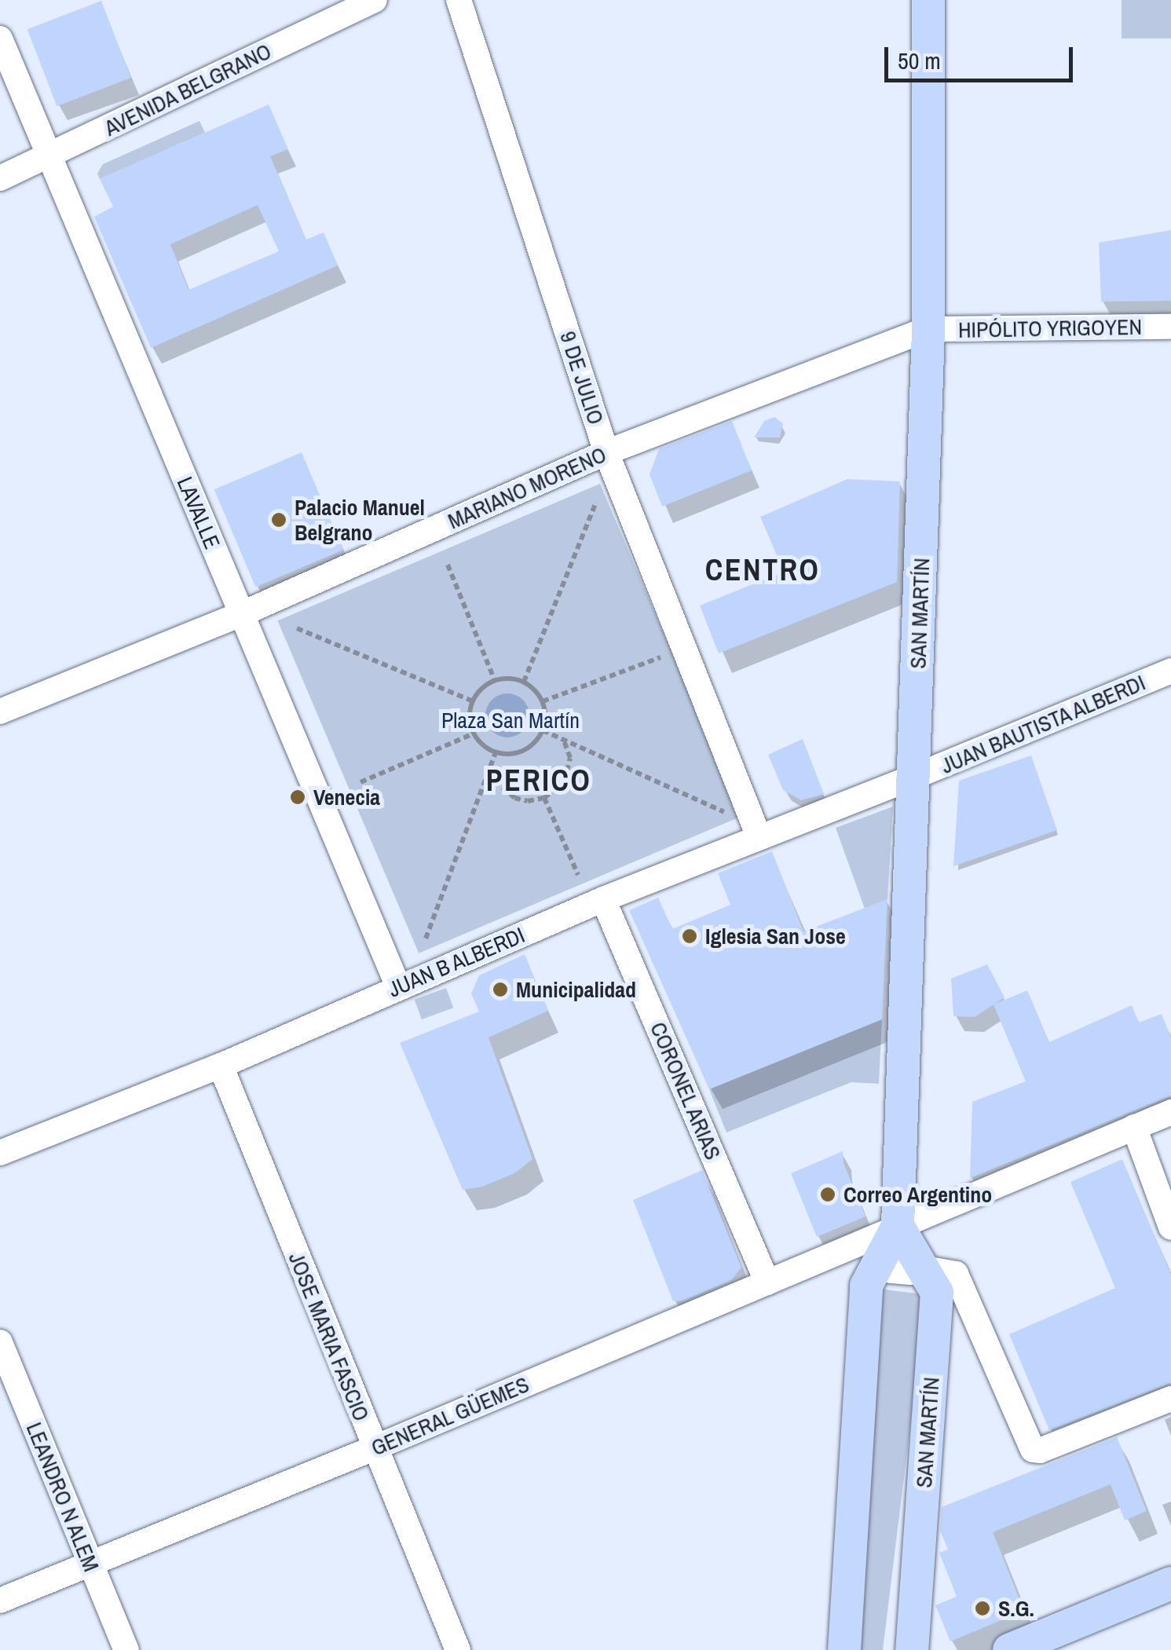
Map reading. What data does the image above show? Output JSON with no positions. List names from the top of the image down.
{
  "streets": {
    "main road": ["SAN MARTÍN"],
    "street": [
      "AVENIDA BELGRANO",
      "HIPÓLITO YRIGOYEN",
      "9 DE JULIO",
      "MARIANO MORENO",
      "LAVALLE",
      "JUAN BAUTISTA ALBERDI",
      "JUAN B ALBERDI",
      "CORONEL ARIAS",
      "JOSE MARIA FASCIO",
      "GENERAL GÜEMES",
      "LEANDRO N ALEM"
    ]
  },
  "crossings": [
    ["AVENIDA BELGRANO", "LAVALLE"],
    ["HIPÓLITO YRIGOYEN", "MARIANO MORENO"],
    ["HIPÓLITO YRIGOYEN", "SAN MARTÍN"],
    ["9 DE JULIO", "MARIANO MORENO"],
    ["9 DE JULIO", "JUAN B ALBERDI"],
    ["MARIANO MORENO", "LAVALLE"],
    ["MARIANO MORENO", "SAN MARTÍN"],
    ["LAVALLE", "JUAN B ALBERDI"],
    ["SAN MARTÍN", "JUAN BAUTISTA ALBERDI"],
    ["SAN MARTÍN", "JUAN B ALBERDI"],
    ["SAN MARTÍN", "GENERAL GÜEMES"],
    ["JUAN BAUTISTA ALBERDI", "JUAN B ALBERDI"],
    ["JUAN B ALBERDI", "CORONEL ARIAS"],
    ["JUAN B ALBERDI", "JOSE MARIA FASCIO"],
    ["CORONEL ARIAS", "GENERAL GÜEMES"],
    ["JOSE MARIA FASCIO", "GENERAL GÜEMES"],
    ["GENERAL GÜEMES", "LEANDRO N ALEM"]
  ],
  "districts": ["CENTRO", "PERICO"],
  "parks": ["Plaza San Martín"],
  "places": [
    "Palacio Manuel Belgrano",
    "Venecia",
    "Iglesia San Jose",
    "Municipalidad",
    "Correo Argentino",
    "S.G."
  ],
  "scale_bar": "50 m"
}
